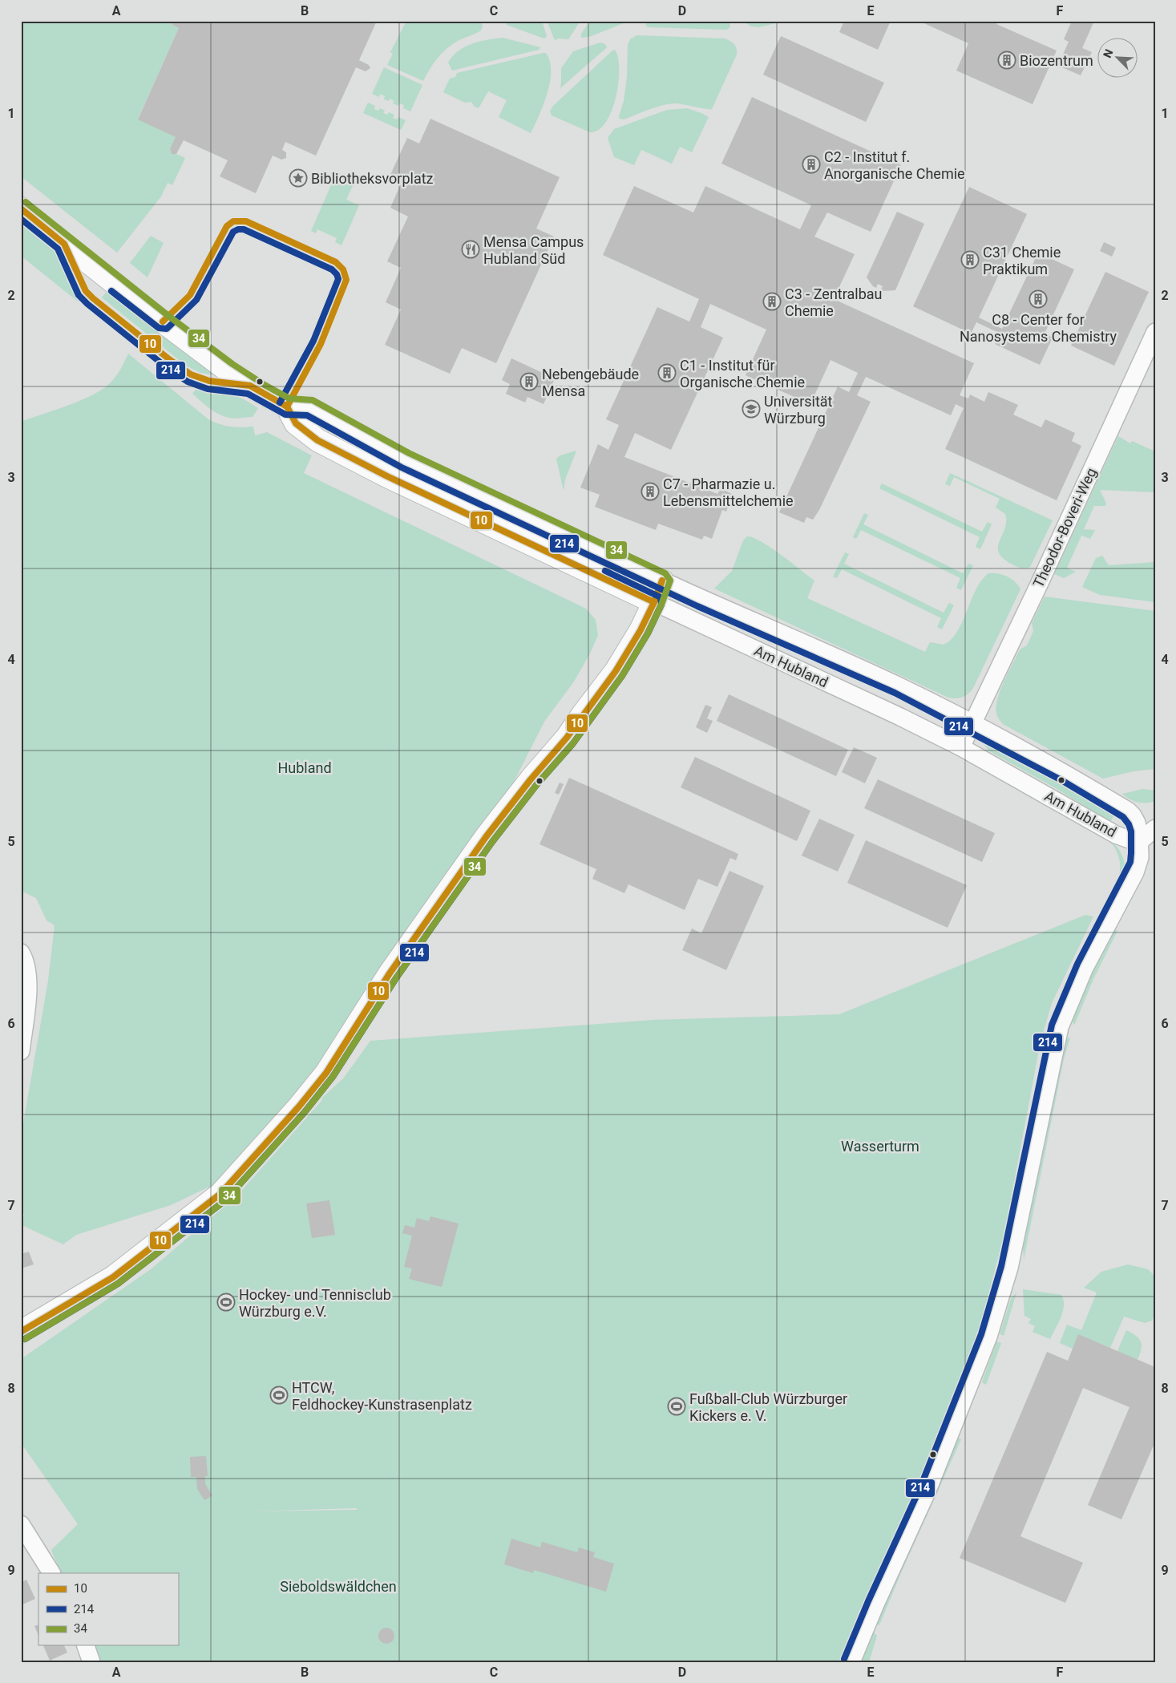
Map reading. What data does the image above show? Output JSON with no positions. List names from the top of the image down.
{
  "streets": {
    "street": ["Theodor-Boveri-Weg", "Am Hubland"]
  },
  "crossings": [
    ["Theodor-Boveri-Weg", "Am Hubland"]
  ],
  "parks": ["Hubland", "Wasserturm", "Sieboldswäldchen"],
  "places": {
    "building": [
      "Biozentrum",
      "C2 - Institut f. Anorganische Chemie",
      "C31 Chemie Praktikum",
      "C8 - Center for Nanosystems Chemistry",
      "C3 - Zentralbau Chemie",
      "C1 - Institut für Organische Chemie",
      "Nebengebäude Mensa",
      "C7 - Pharmazie u. Lebensmittelchemie"
    ],
    "place": ["Bibliotheksvorplatz"],
    "restaurant": ["Mensa Campus Hubland Süd"],
    "school or university": ["Universität Würzburg"],
    "sports": ["Hockey- und Tennisclub Würzburg e.V.", "HTCW, Feldhockey-Kunstrasenplatz", "Fußball-Club Würzburger Kickers e. V."]
  },
  "lines": ["transit line 34", "transit line 10", "transit line 214"],
  "legend": ["10", "214", "34"],
  "north": "top left",
  "grid": {
    "columns": [
      "A",
      "B",
      "C",
      "D",
      "E",
      "F"
    ],
    "rows": [
      "1",
      "2",
      "3",
      "4",
      "5",
      "6",
      "7",
      "8",
      "9"
    ]
  }
}
